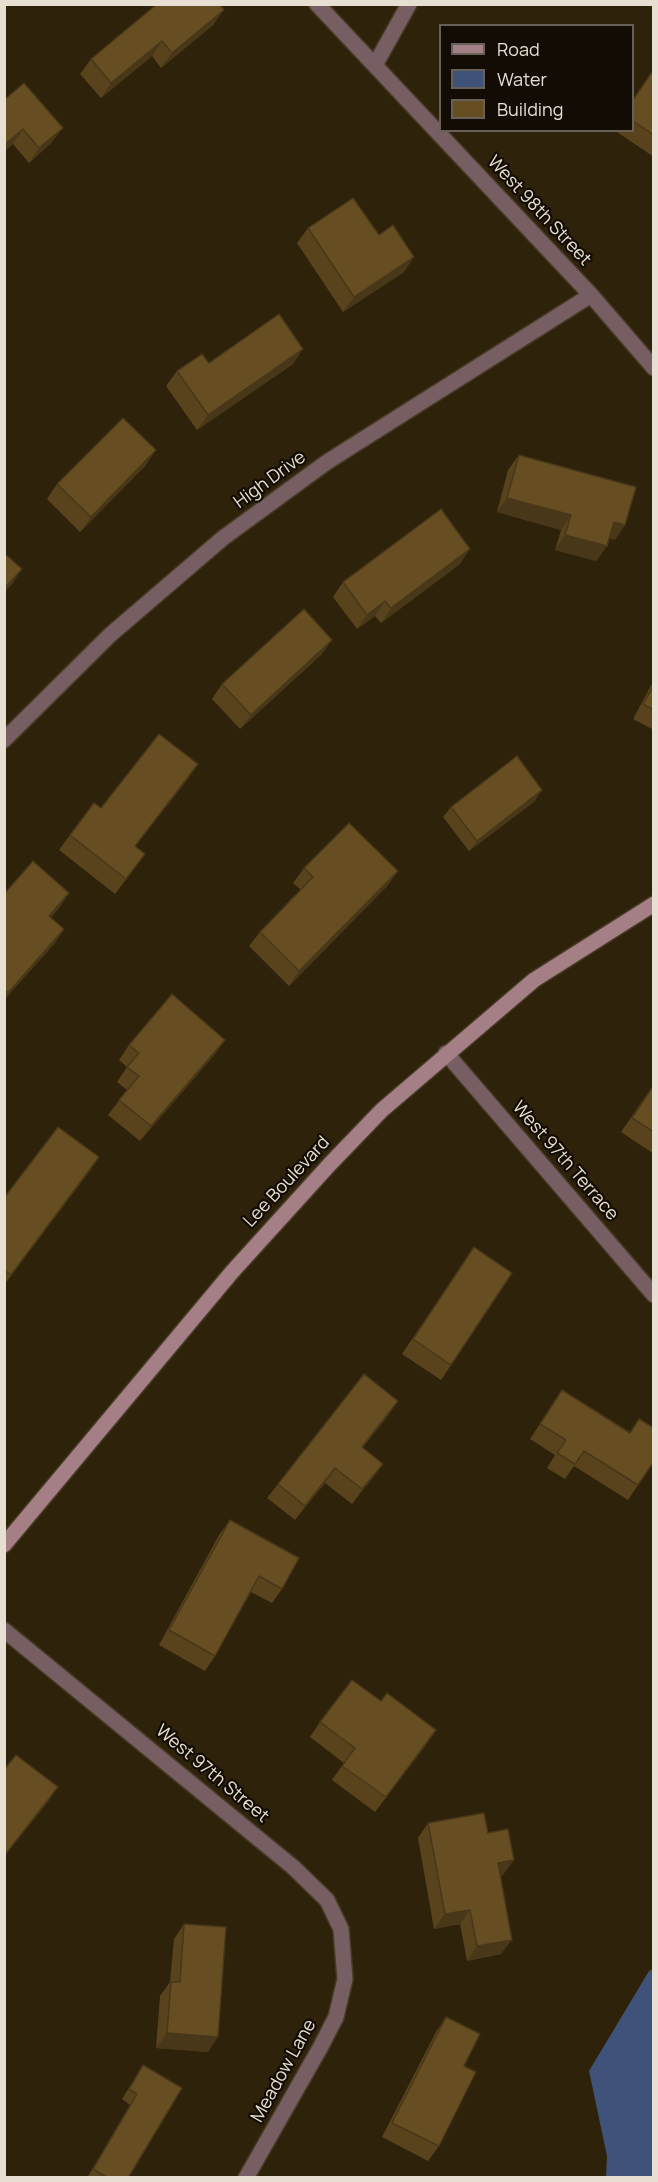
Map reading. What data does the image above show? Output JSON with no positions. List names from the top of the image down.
{
  "streets": {
    "street": [
      "West 98th Street",
      "High Drive",
      "West 97th Terrace",
      "Lee Boulevard",
      "West 97th Street",
      "Meadow Lane"
    ]
  },
  "crossings": [
    ["West 98th Street", "High Drive"],
    ["West 97th Terrace", "Lee Boulevard"],
    ["West 97th Street", "Meadow Lane"]
  ],
  "legend": ["Road", "Water", "Building"]
}
